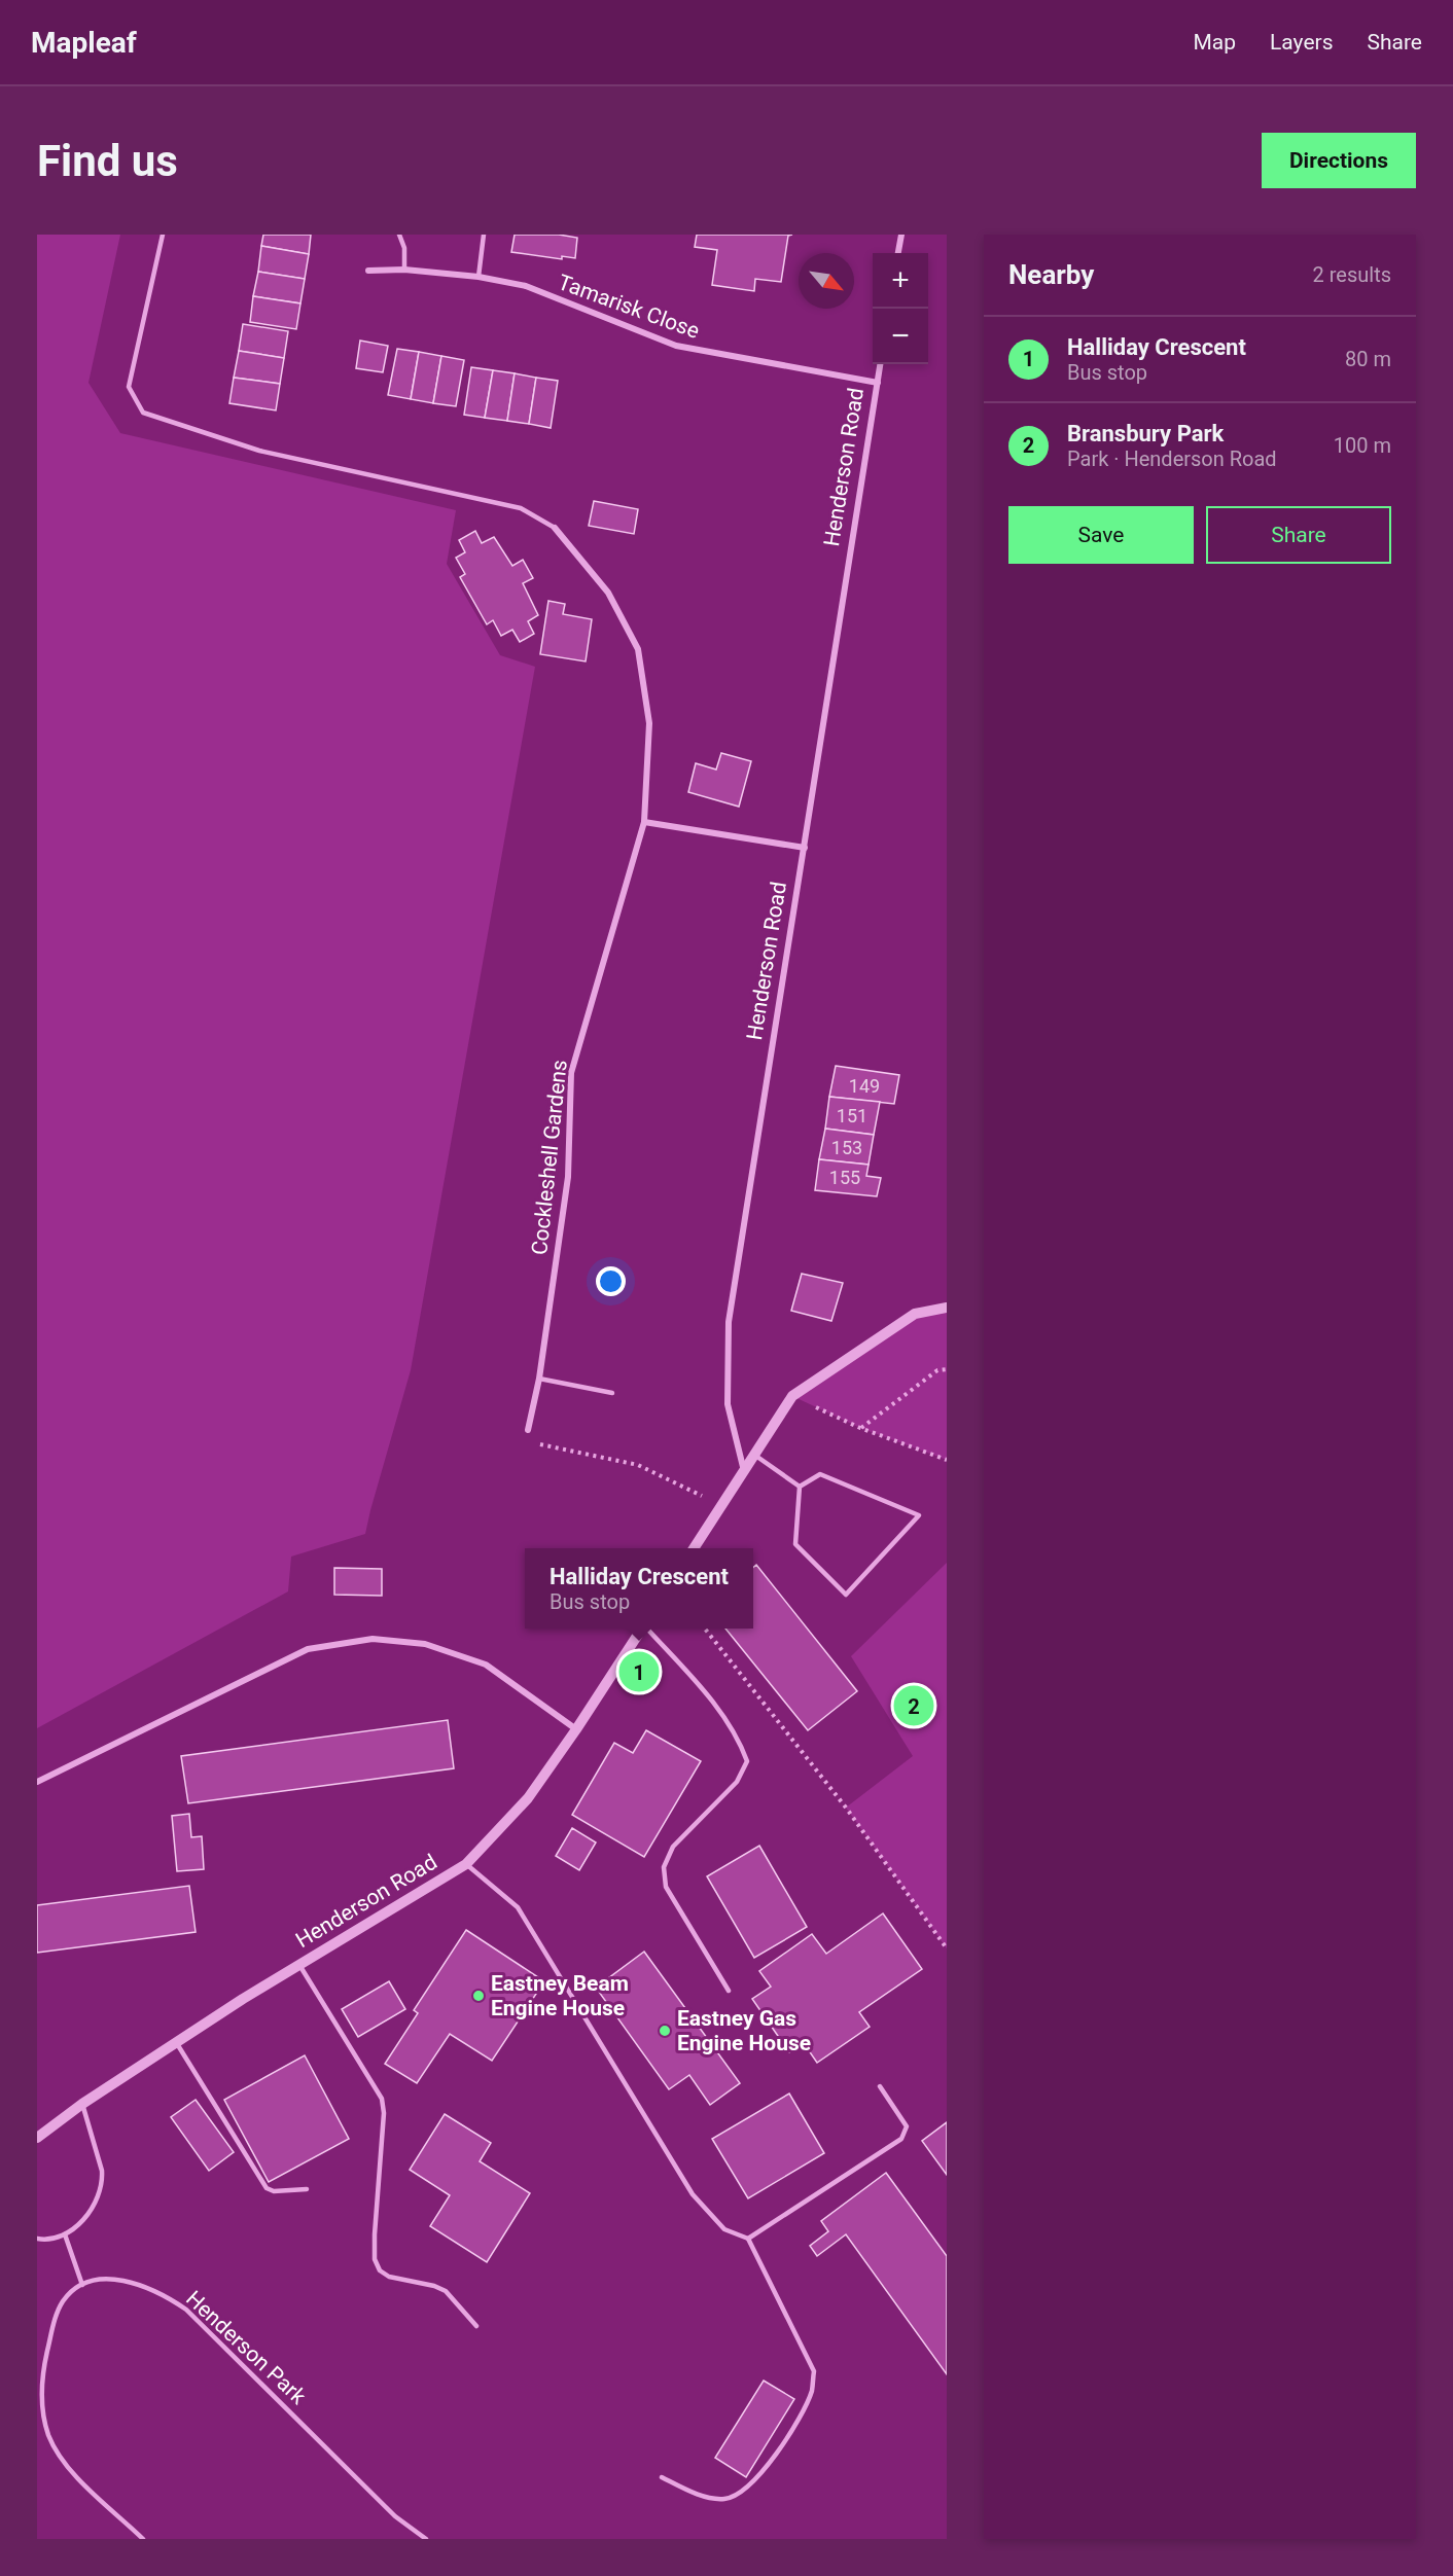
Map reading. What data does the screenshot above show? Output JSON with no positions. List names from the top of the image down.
{
  "streets": {
    "street": ["Tamarisk Close", "Henderson Road", "Cockleshell Gardens"],
    "lane": ["Henderson Park"]
  },
  "crossings": [
    ["Tamarisk Close", "Henderson Road"]
  ],
  "places": ["Eastney Beam Engine House", "Eastney Gas Engine House"],
  "house_numbers": [
    "149",
    "151",
    "153",
    "155"
  ],
  "north": "bottom right",
  "page": {
    "header": "Mapleaf",
    "nav": ["Map", "Layers", "Share"],
    "buttons": [
      "Directions",
      ["Save", "Share"]
    ],
    "title": "Find us",
    "heading": ["Nearby", "2 results"],
    "map_buttons": ["+", "−"],
    "list": [
      {
        "mark": "1",
        "name": "Halliday Crescent",
        "note": "Bus stop",
        "value": "80 m"
      },
      {
        "mark": "2",
        "name": "Bransbury Park",
        "note": "Park · Henderson Road",
        "value": "100 m"
      }
    ],
    "popup": ["Halliday Crescent", "Bus stop"],
    "pins": ["1", "2"]
  }
}
